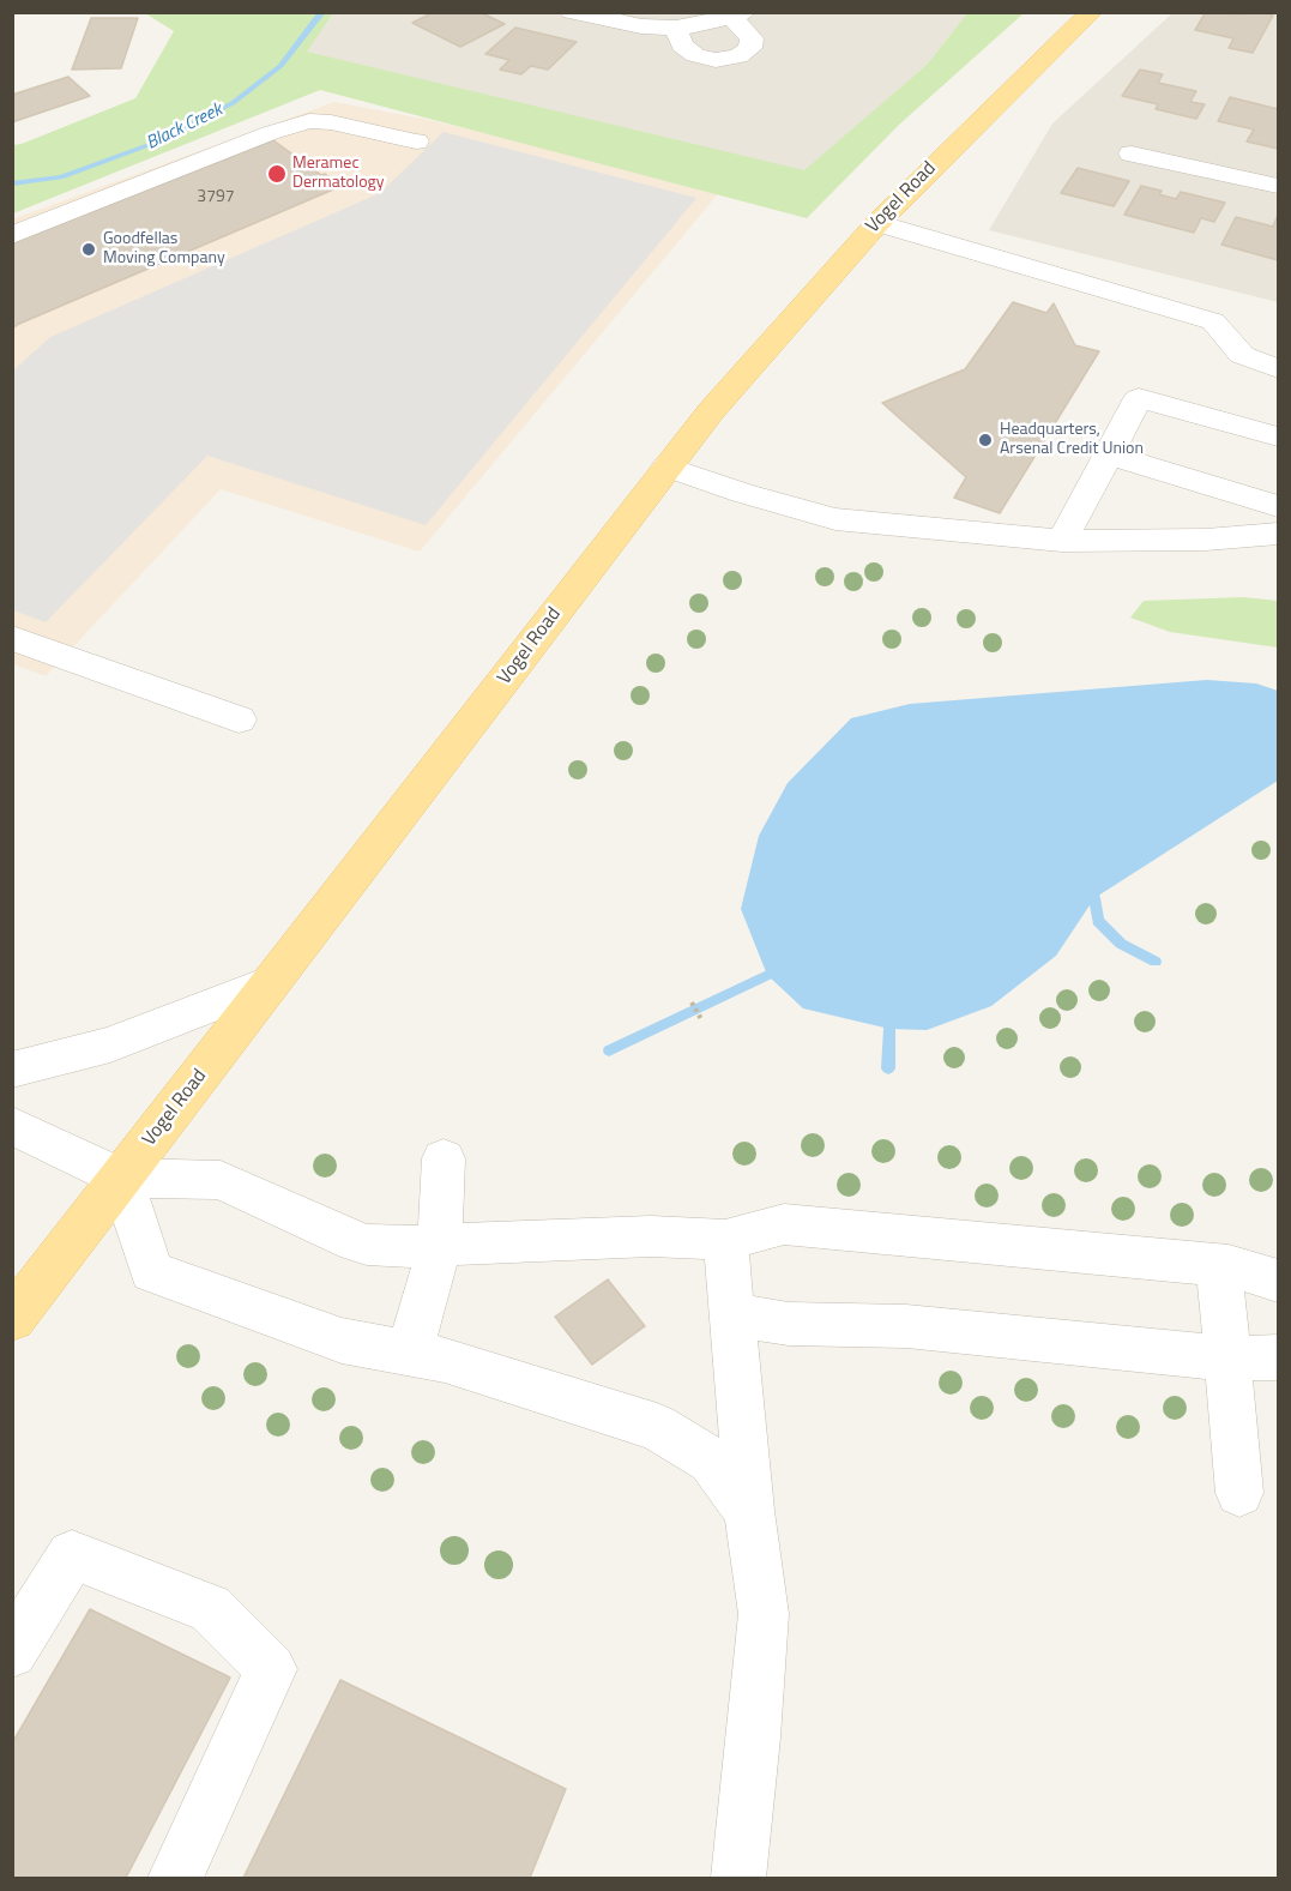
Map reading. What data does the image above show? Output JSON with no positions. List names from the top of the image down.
{
  "streets": {
    "main road": ["Vogel Road"]
  },
  "water": ["Black Creek"],
  "places": ["Meramec Dermatology", "Goodfellas Moving Company", "Headquarters, Arsenal Credit Union"],
  "house_numbers": ["3797"]
}
